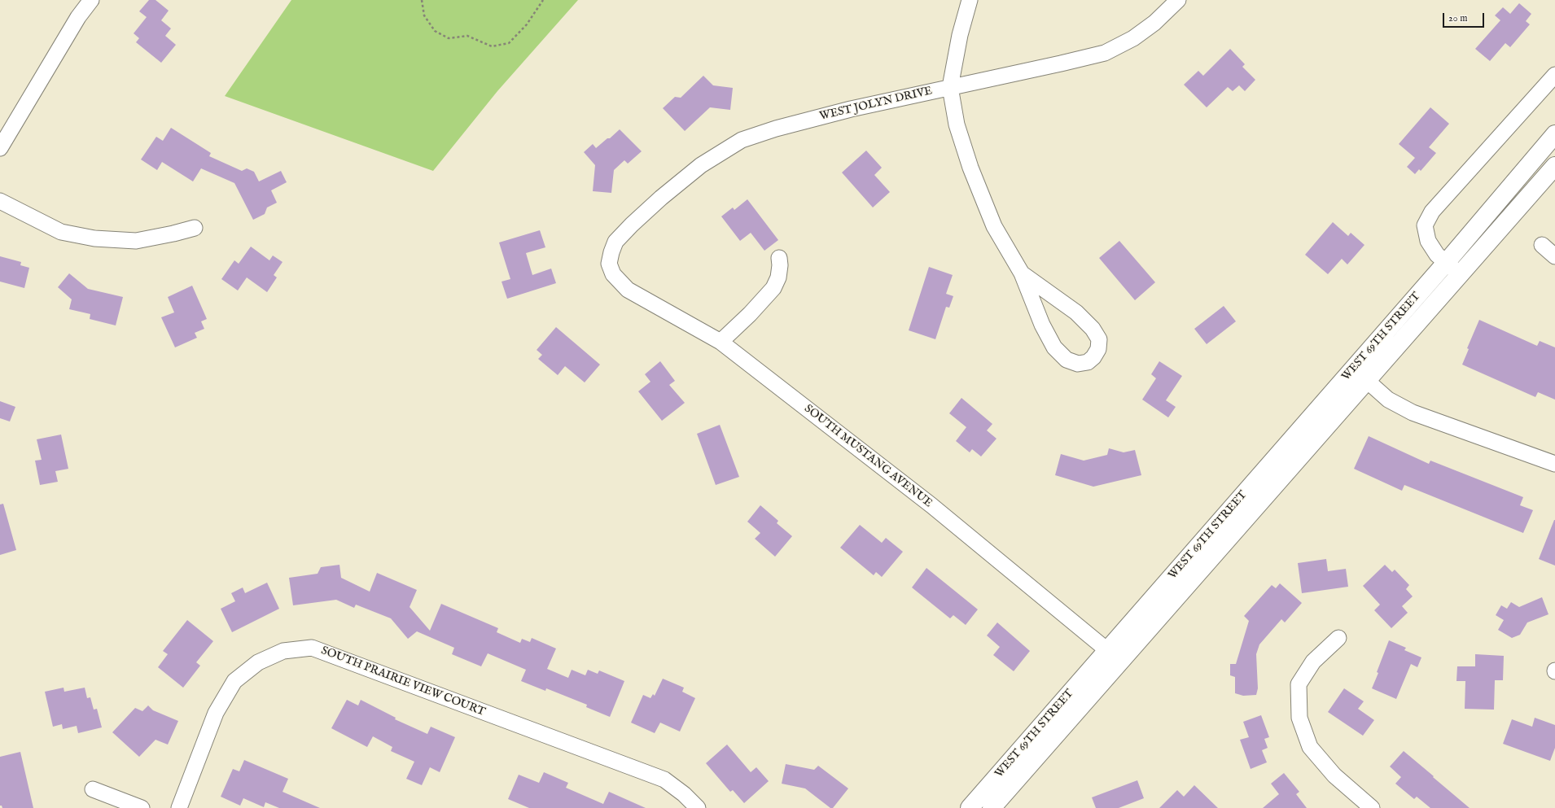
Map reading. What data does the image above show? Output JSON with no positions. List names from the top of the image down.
{
  "streets": {
    "main road": ["WEST 69TH STREET"],
    "street": ["WEST JOLYN DRIVE", "SOUTH MUSTANG AVENUE", "SOUTH PRAIRIE VIEW COURT"]
  },
  "crossings": [
    ["WEST JOLYN DRIVE", "SOUTH MUSTANG AVENUE"],
    ["WEST 69TH STREET", "SOUTH MUSTANG AVENUE"]
  ],
  "scale_bar": "20 m"
}
